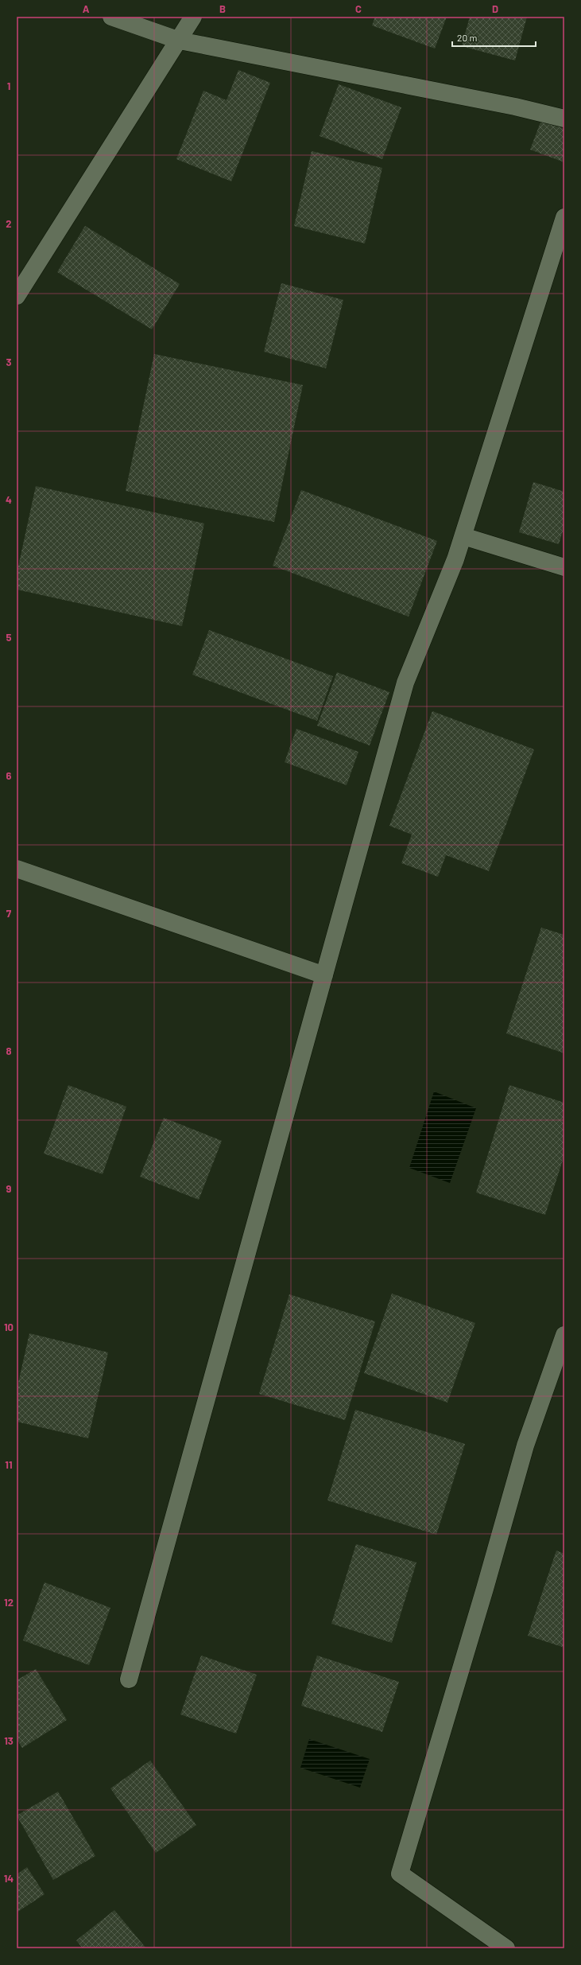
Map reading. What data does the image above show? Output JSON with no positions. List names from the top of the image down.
{
  "scale_bar": "20 m",
  "grid": {
    "columns": [
      "A",
      "B",
      "C",
      "D"
    ],
    "rows": [
      "1",
      "2",
      "3",
      "4",
      "5",
      "6",
      "7",
      "8",
      "9",
      "10",
      "11",
      "12",
      "13",
      "14"
    ]
  }
}
